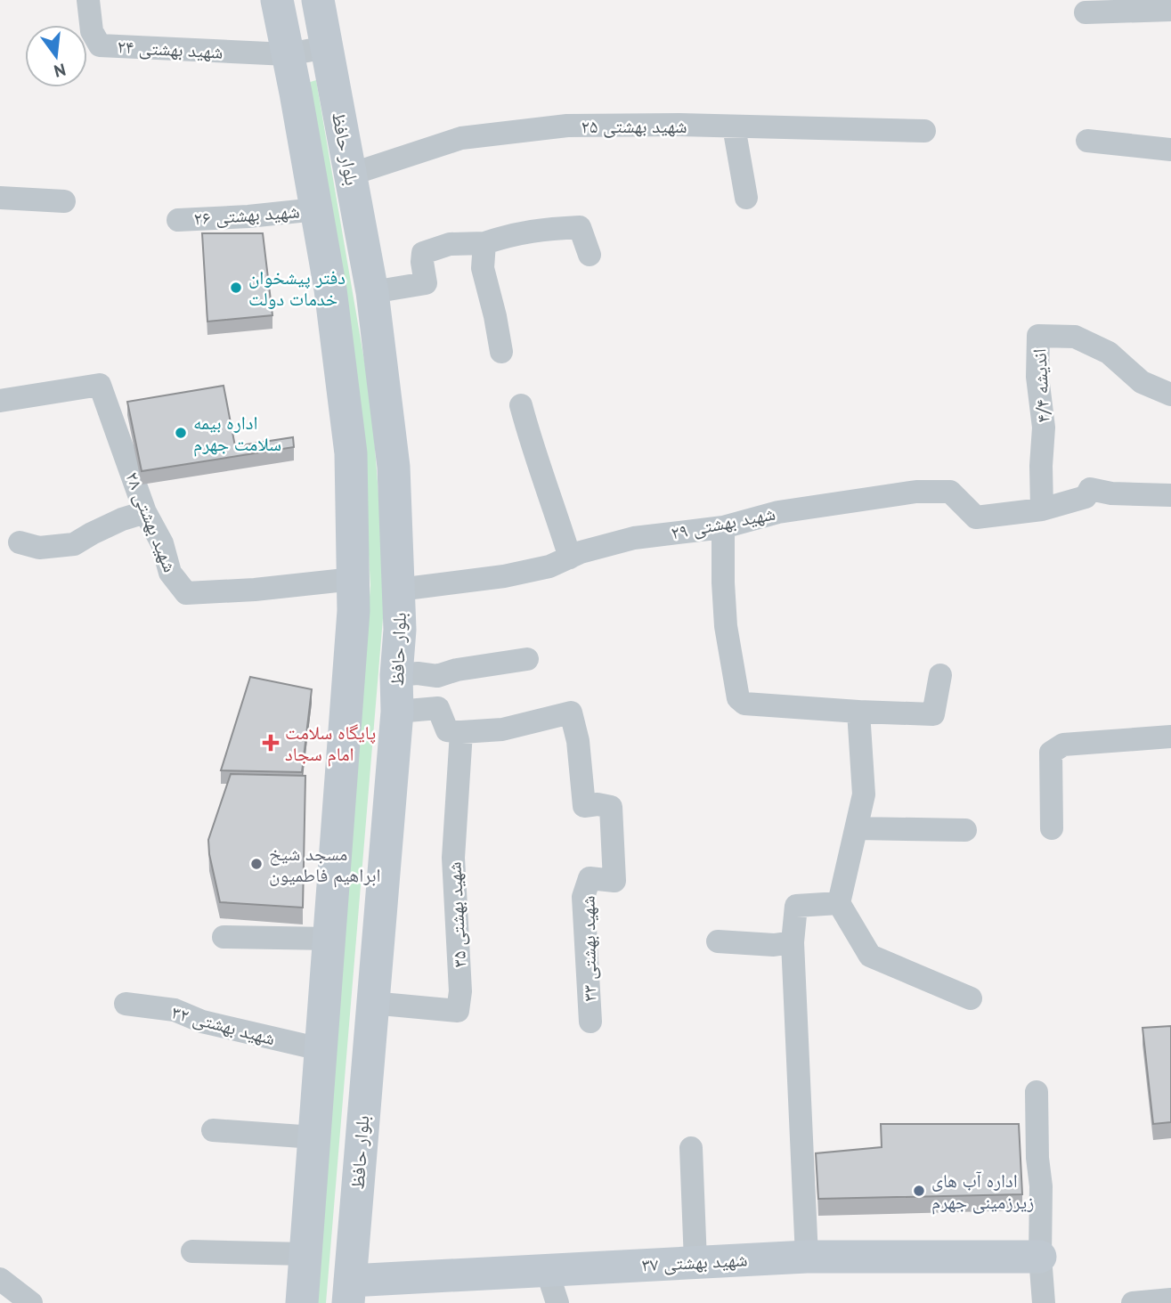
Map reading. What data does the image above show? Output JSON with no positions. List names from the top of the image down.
{
  "streets": {
    "main road": ["بلوار حافظ", "شهید بهشتی ۳۷"],
    "street": [
      "شهید بهشتی ۲۴",
      "شهید بهشتی ۲۵",
      "شهید بهشتی ۲۶",
      "اندیشه ۴/۴",
      "شهید بهشتی ۲۸",
      "شهید بهشتی ۲۹",
      "شهید بهشتی ۳۵",
      "شهید بهشتی ۳۳",
      "شهید بهشتی ۳۲"
    ]
  },
  "crossings": [
    ["شهید بهشتی ۲۴", "بلوار حافظ"],
    ["شهید بهشتی ۲۵", "بلوار حافظ"],
    ["بلوار حافظ", "شهید بهشتی ۲۶"],
    ["بلوار حافظ", "شهید بهشتی ۲۸"],
    ["بلوار حافظ", "شهید بهشتی ۲۹"],
    ["بلوار حافظ", "شهید بهشتی ۳۵"],
    ["بلوار حافظ", "شهید بهشتی ۳۲"],
    ["بلوار حافظ", "شهید بهشتی ۳۷"],
    ["اندیشه ۴/۴", "شهید بهشتی ۲۹"],
    ["شهید بهشتی ۳۵", "شهید بهشتی ۳۳"]
  ],
  "places": {
    "other": [
      "دفتر پیشخوان خدمات دولت",
      "اداره بیمه سلامت جهرم",
      "مسجد شیخ ابراهیم فاطمیون",
      "اداره آب های زیرزمینی جهرم"
    ],
    "health": ["پایگاه سلامت امام سجاد"]
  },
  "north": "bottom"
}
